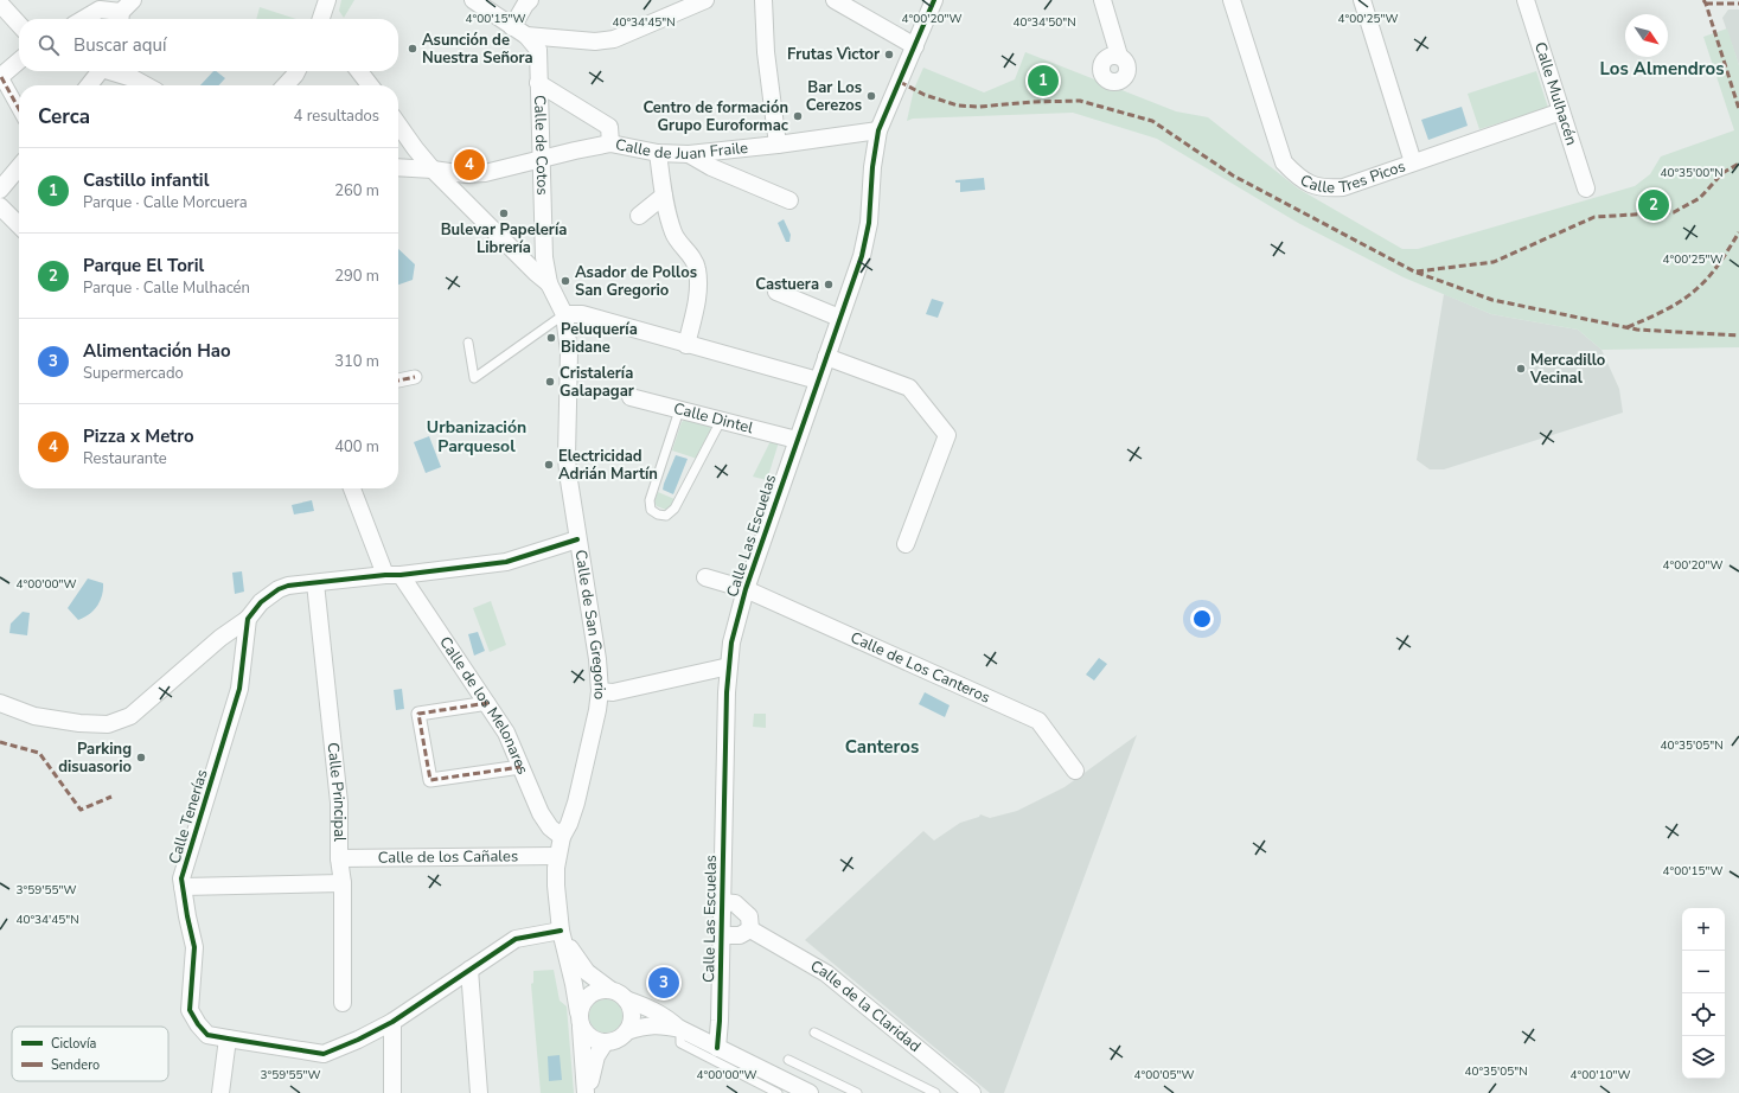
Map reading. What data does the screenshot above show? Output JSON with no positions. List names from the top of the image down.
{
  "streets": {
    "street": [
      "Calle Mulhacén",
      "Calle de Cotos",
      "Calle de Juan Fraile",
      "Calle Tres Picos",
      "Calle Dintel",
      "Calle Las Escuelas",
      "Calle de San Gregorio",
      "Calle de Los Canteros",
      "Calle de los Melonares",
      "Calle Principal",
      "Calle Tenerías",
      "Calle de los Cañales",
      "Calle de la Claridad"
    ]
  },
  "crossings": [
    ["Calle Mulhacén", "Calle Tres Picos"],
    ["Calle de Cotos", "Calle de Juan Fraile"],
    ["Calle de Cotos", "Calle de San Gregorio"],
    ["Calle de Juan Fraile", "Calle Las Escuelas"],
    ["Calle de Juan Fraile", "Calle de San Gregorio"],
    ["Calle Dintel", "Calle Las Escuelas"],
    ["Calle Las Escuelas", "Calle de Los Canteros"],
    ["Calle de San Gregorio", "Calle de los Melonares"],
    ["Calle de San Gregorio", "Calle Tenerías"],
    ["Calle de San Gregorio", "Calle de los Cañales"],
    ["Calle Principal", "Calle de los Cañales"]
  ],
  "districts": ["Los Almendros", "Urbanización Parquesol", "Canteros"],
  "places": [
    "Asunción de Nuestra Señora",
    "Frutas Vìctor",
    "Bar Los Cerezos",
    "Centro de formación Grupo Euroformac",
    "Bulevar Papelería Librería",
    "Asador de Pollos San Gregorio",
    "Castuera",
    "Peluquería Bidane",
    "Mercadillo Vecinal",
    "Cristalería Galapagar",
    "Electricidad Adrián Martín",
    "Parking disuasorio"
  ],
  "legend": ["Ciclovía", "Sendero"],
  "north": "bottom right",
  "page": {
    "search": "Buscar aquí",
    "pins": [
      "1",
      "4",
      "2",
      "3"
    ],
    "heading": ["Cerca", "4 resultados"],
    "list": [
      {
        "mark": "1",
        "name": "Castillo infantil",
        "note": "Parque · Calle Morcuera",
        "value": "260 m"
      },
      {
        "mark": "2",
        "name": "Parque El Toril",
        "note": "Parque · Calle Mulhacén",
        "value": "290 m"
      },
      {
        "mark": "3",
        "name": "Alimentación Hao",
        "note": "Supermercado",
        "value": "310 m"
      },
      {
        "mark": "4",
        "name": "Pizza x Metro",
        "note": "Restaurante",
        "value": "400 m"
      }
    ],
    "map_buttons": ["+", "−"]
  },
  "coordinates": [
    "4°00'25\"W",
    "4°00'15\"W",
    "4°00'20\"W",
    "40°34'45\"N",
    "40°34'50\"N",
    "40°35'00\"N",
    "4°00'00\"W",
    "40°35'05\"N",
    "3°59'55\"W",
    "4°00'05\"W",
    "4°00'10\"W"
  ]
}
